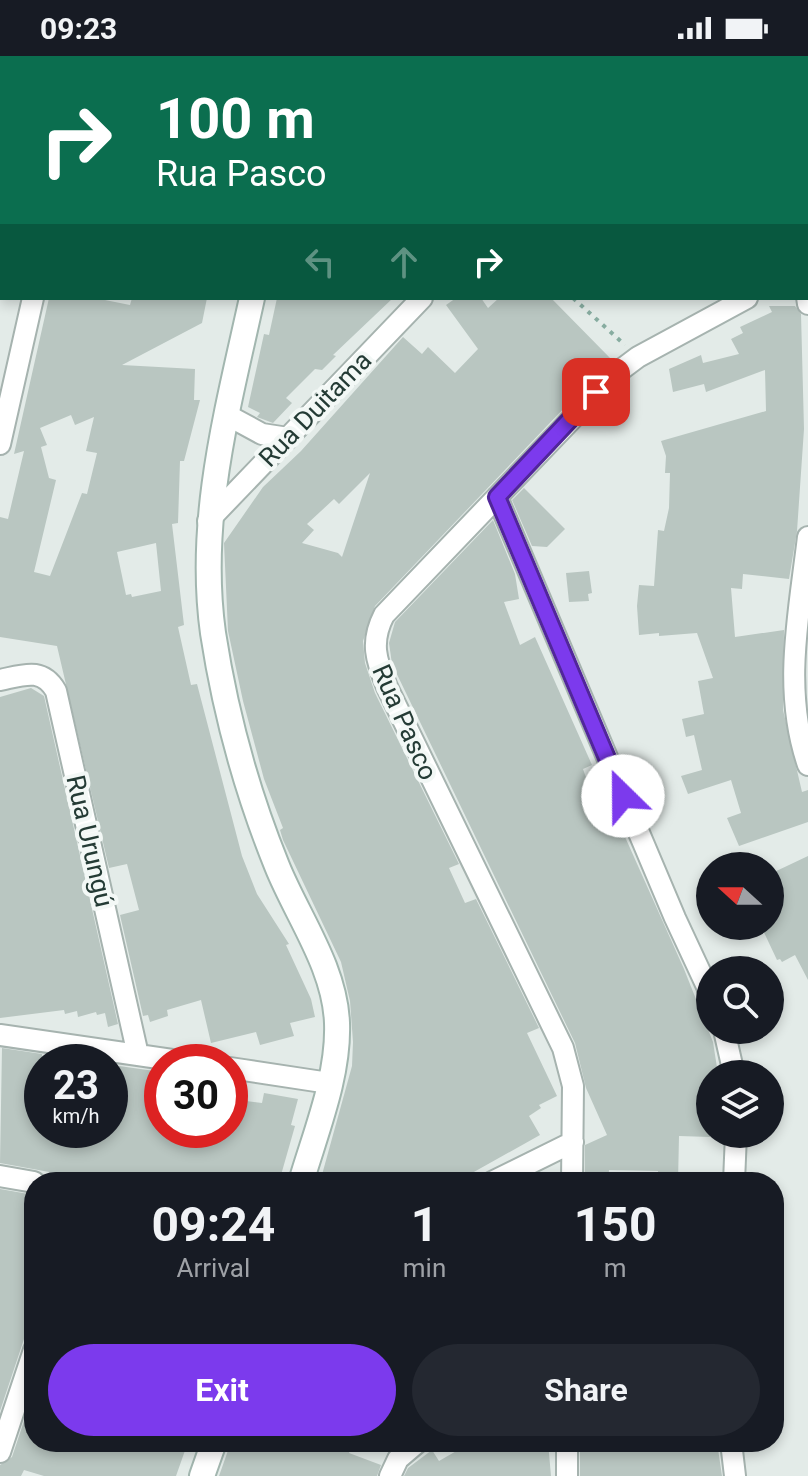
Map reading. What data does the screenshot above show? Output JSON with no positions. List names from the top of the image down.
{
  "streets": {
    "street": ["Rua Duitama", "Rua Pasco", "Rua Urungú"]
  },
  "north": "left",
  "page": {
    "status": "09:23",
    "turn": ["100 m", "Rua Pasco"],
    "speed": "23 km/h",
    "limit": "30",
    "eta": [
      "09:24",
      "Arrival",
      "1",
      "min",
      "150",
      "m"
    ],
    "buttons": ["Exit", "Share"]
  }
}
